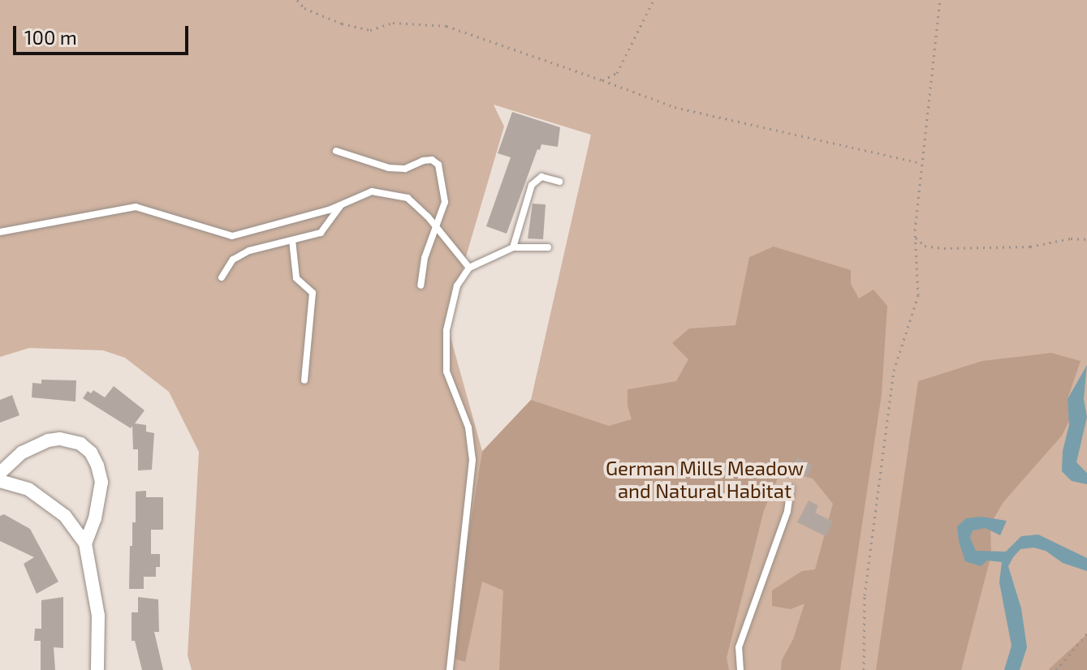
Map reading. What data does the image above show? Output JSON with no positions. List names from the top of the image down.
{
  "parks": ["German Mills Meadow and Natural Habitat"],
  "scale_bar": "100 m"
}
